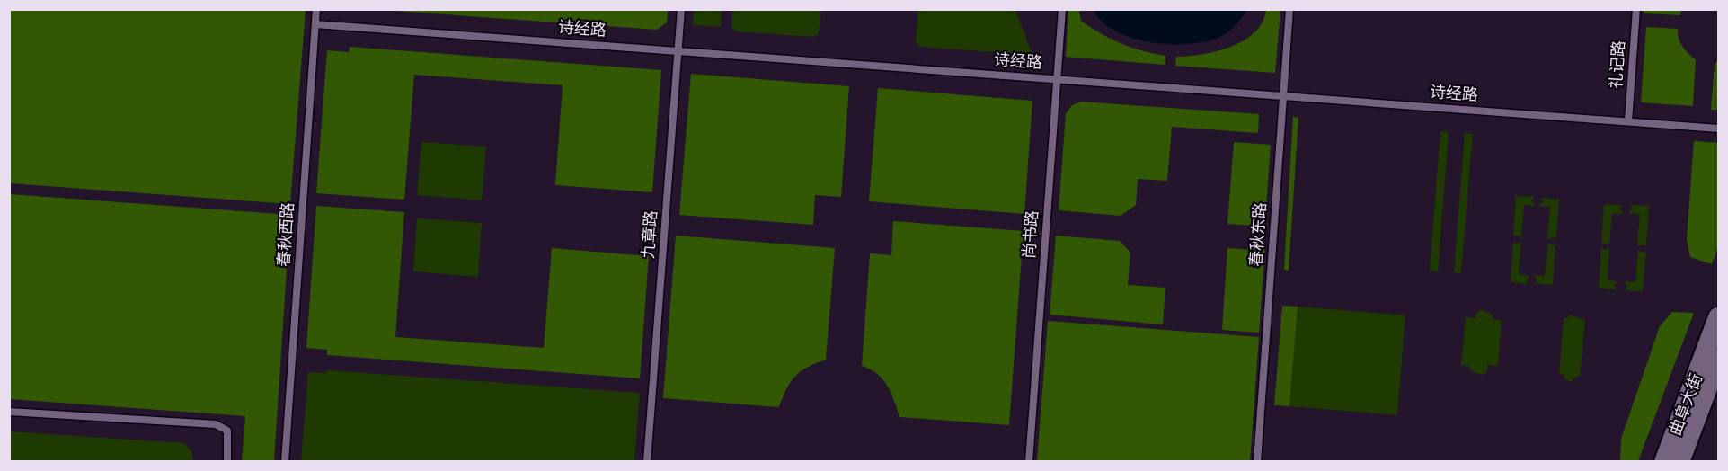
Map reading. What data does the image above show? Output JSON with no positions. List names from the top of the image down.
{
  "streets": {
    "street": ["曲阜大街"],
    "lane": [
      "诗经路",
      "礼记路",
      "春秋西路",
      "九章路",
      "尚书路",
      "春秋东路"
    ]
  },
  "crossings": [
    ["诗经路", "礼记路"],
    ["诗经路", "春秋西路"],
    ["诗经路", "九章路"],
    ["诗经路", "尚书路"],
    ["诗经路", "春秋东路"]
  ]
}
